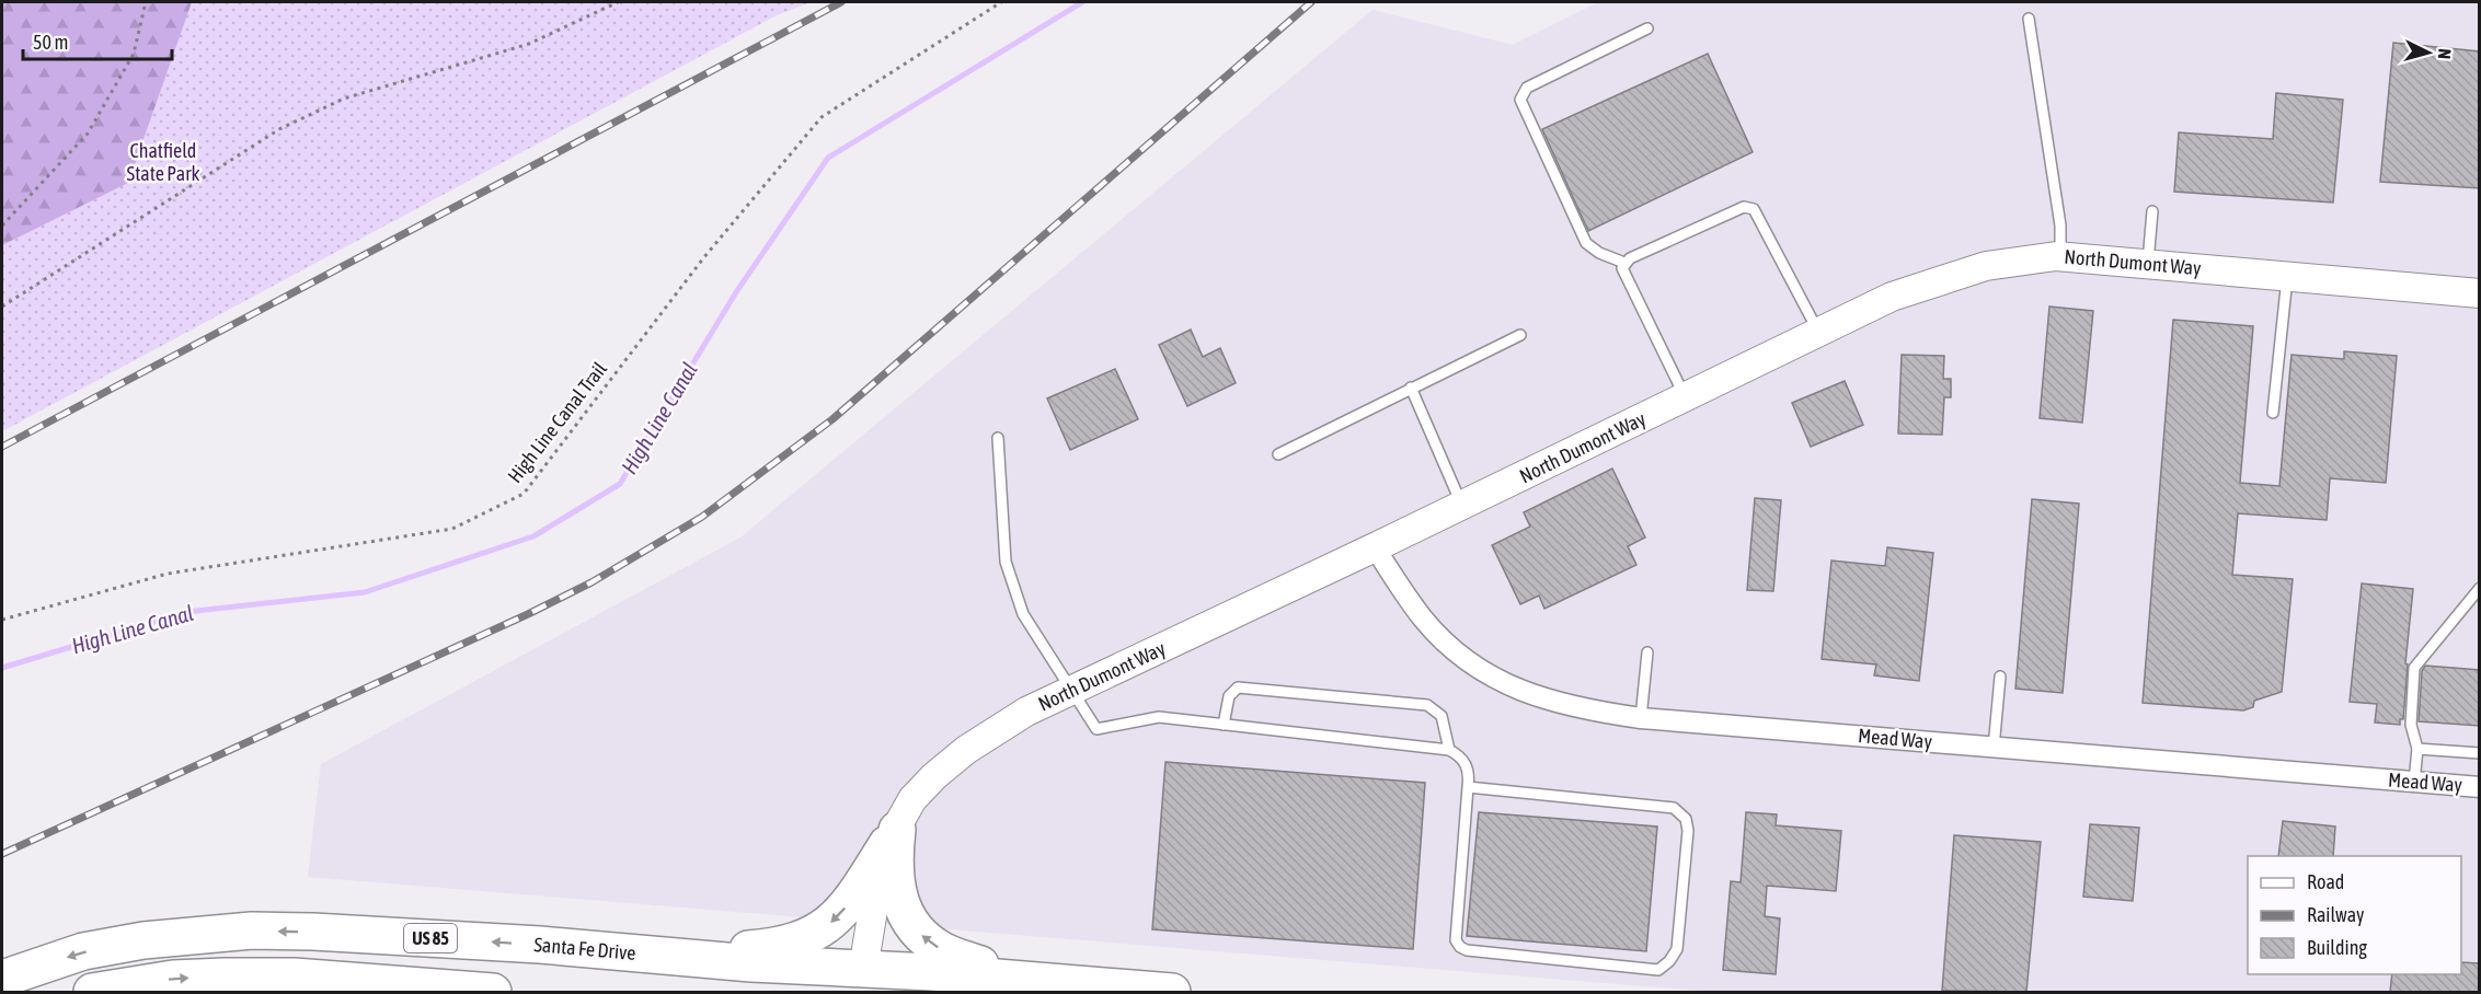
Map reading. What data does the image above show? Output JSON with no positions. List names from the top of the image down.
{
  "streets": {
    "highway": ["US 85", "Santa Fe Drive"],
    "street": ["North Dumont Way", "Mead Way"],
    "path": ["High Line Canal Trail"]
  },
  "crossings": [
    ["North Dumont Way", "Mead Way"],
    ["North Dumont Way", "Santa Fe Drive"]
  ],
  "water": ["High Line Canal"],
  "parks": ["Chatfield State Park"],
  "legend": ["Road", "Railway", "Building"],
  "scale_bar": "50 m",
  "north": "right"
}
